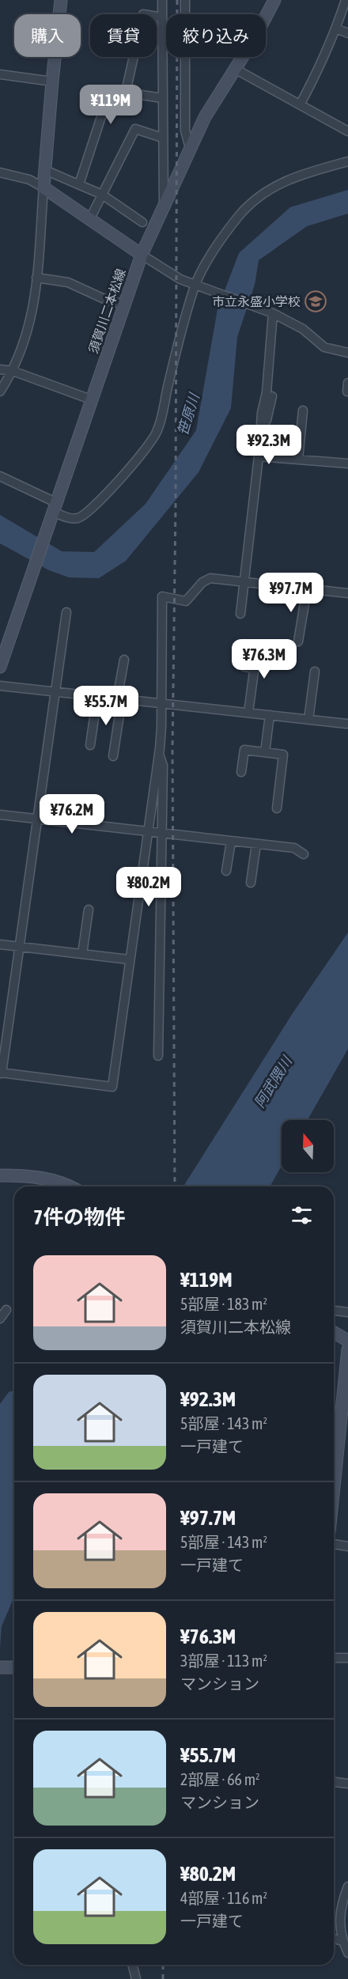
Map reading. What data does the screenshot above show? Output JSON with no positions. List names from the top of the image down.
{
  "streets": {
    "main road": ["須賀川二本松線"]
  },
  "water": ["笹原川", "阿武隈川"],
  "places": {
    "school or university": ["市立永盛小学校"]
  },
  "north": "top",
  "page": {
    "chip": ["購入", "賃貸", "絞り込み"],
    "price": [
      "¥119M",
      "¥92.3M",
      "¥97.7M",
      "¥76.3M",
      "¥55.7M",
      "¥76.2M",
      "¥80.2M"
    ],
    "heading": "7件の物件",
    "list": [
      {
        "name": "¥119M",
        "note": "5部屋 · 183 m² · 須賀川二本松線"
      },
      {
        "name": "¥92.3M",
        "note": "5部屋 · 143 m² · 一戸建て"
      },
      {
        "name": "¥97.7M",
        "note": "5部屋 · 143 m² · 一戸建て"
      },
      {
        "name": "¥76.3M",
        "note": "3部屋 · 113 m² · マンション"
      },
      {
        "name": "¥55.7M",
        "note": "2部屋 · 66 m² · マンション"
      },
      {
        "name": "¥80.2M",
        "note": "4部屋 · 116 m² · 一戸建て"
      }
    ]
  }
}
